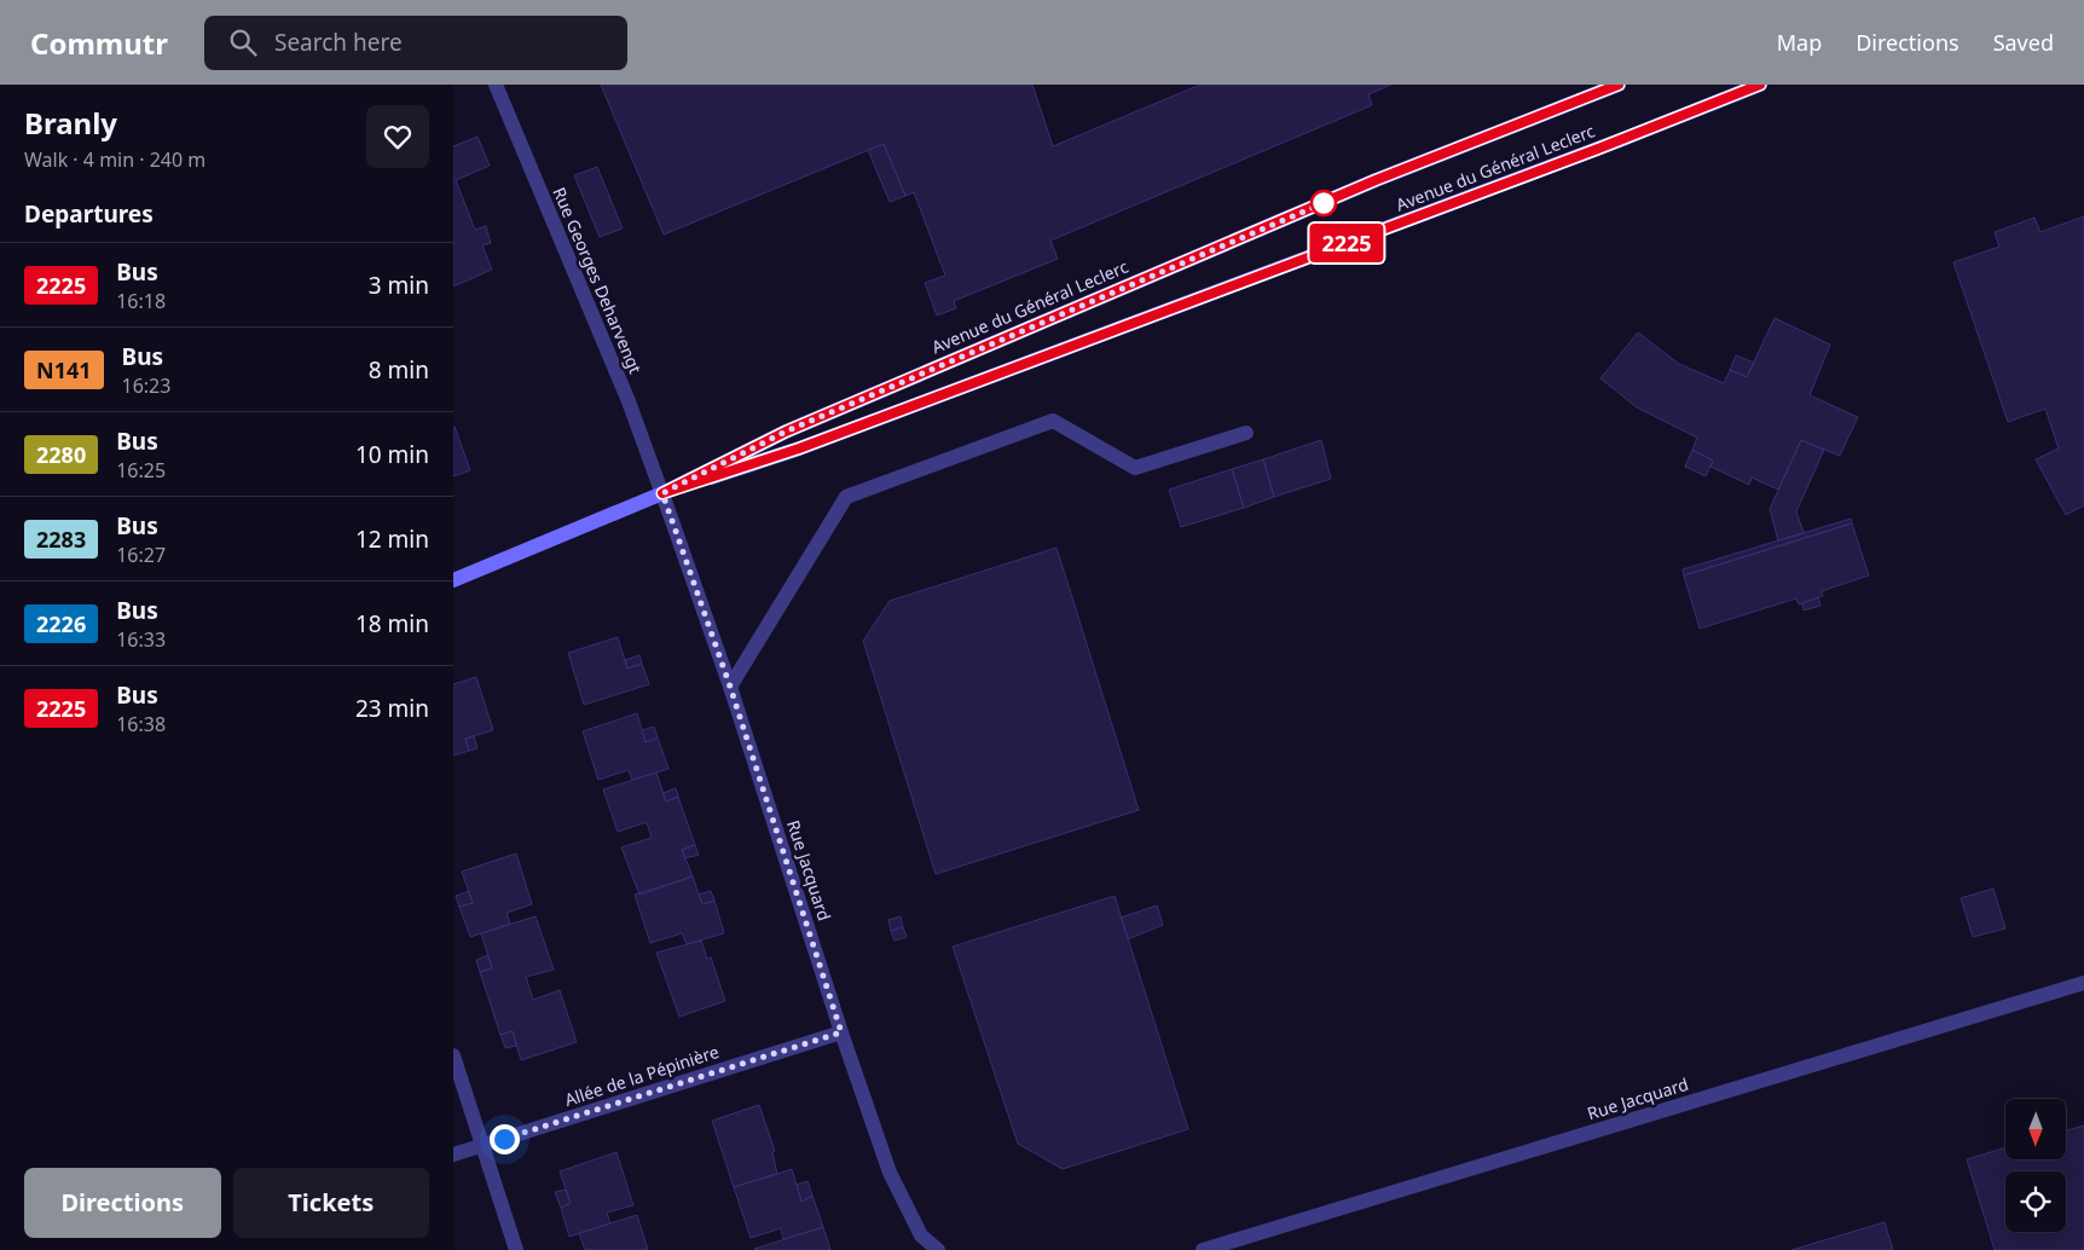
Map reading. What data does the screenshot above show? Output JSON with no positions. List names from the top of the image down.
{
  "streets": {
    "main road": ["Avenue du Général Leclerc"],
    "street": ["Rue Georges Deharvengt", "Rue Jacquard", "Allée de la Pépinière"]
  },
  "crossings": [
    ["Avenue du Général Leclerc", "Rue Georges Deharvengt"],
    ["Avenue du Général Leclerc", "Rue Jacquard"],
    ["Rue Georges Deharvengt", "Rue Jacquard"],
    ["Rue Jacquard", "Allée de la Pépinière"]
  ],
  "lines": ["bus line 2225"],
  "north": "bottom",
  "page": {
    "header": "Commutr",
    "search": "Search here",
    "nav": ["Map", "Directions", "Saved"],
    "heading": [
      ["Branly", "Walk · 4 min · 240 m"],
      "Departures"
    ],
    "on_map": "2225",
    "list": [
      {
        "mark": "2225",
        "name": "Bus",
        "note": "16:18",
        "value": "3 min"
      },
      {
        "mark": "N141",
        "name": "Bus",
        "note": "16:23",
        "value": "8 min"
      },
      {
        "mark": "2280",
        "name": "Bus",
        "note": "16:25",
        "value": "10 min"
      },
      {
        "mark": "2283",
        "name": "Bus",
        "note": "16:27",
        "value": "12 min"
      },
      {
        "mark": "2226",
        "name": "Bus",
        "note": "16:33",
        "value": "18 min"
      },
      {
        "mark": "2225",
        "name": "Bus",
        "note": "16:38",
        "value": "23 min"
      }
    ],
    "buttons": ["Directions", "Tickets"]
  }
}
